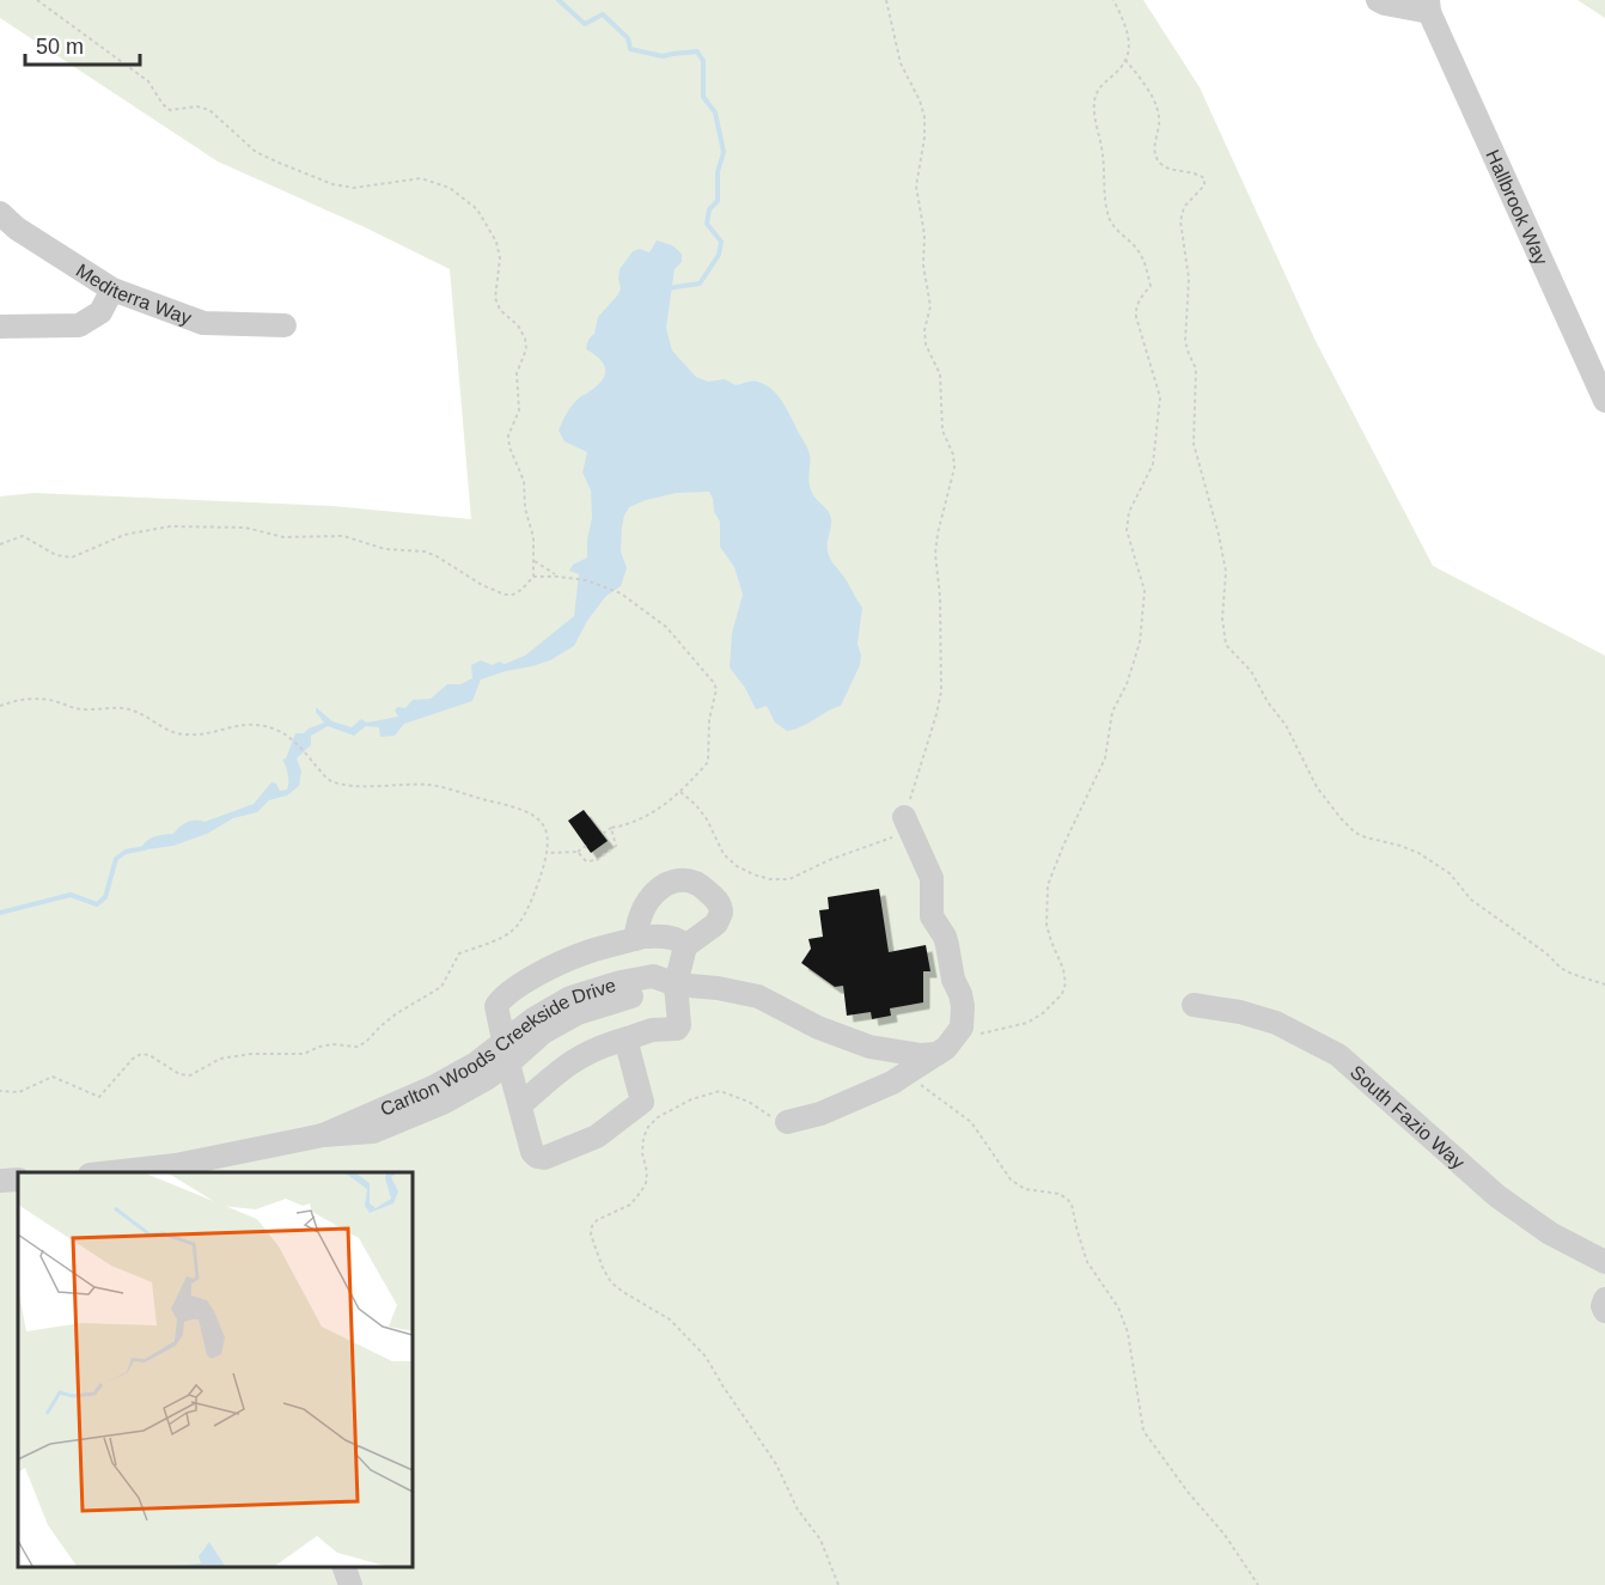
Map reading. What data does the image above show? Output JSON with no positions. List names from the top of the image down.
{
  "streets": {
    "street": [
      "Hallbrook Way",
      "Mediterra Way",
      "Carlton Woods Creekside Drive",
      "South Fazio Way"
    ]
  },
  "scale_bar": "50 m"
}
